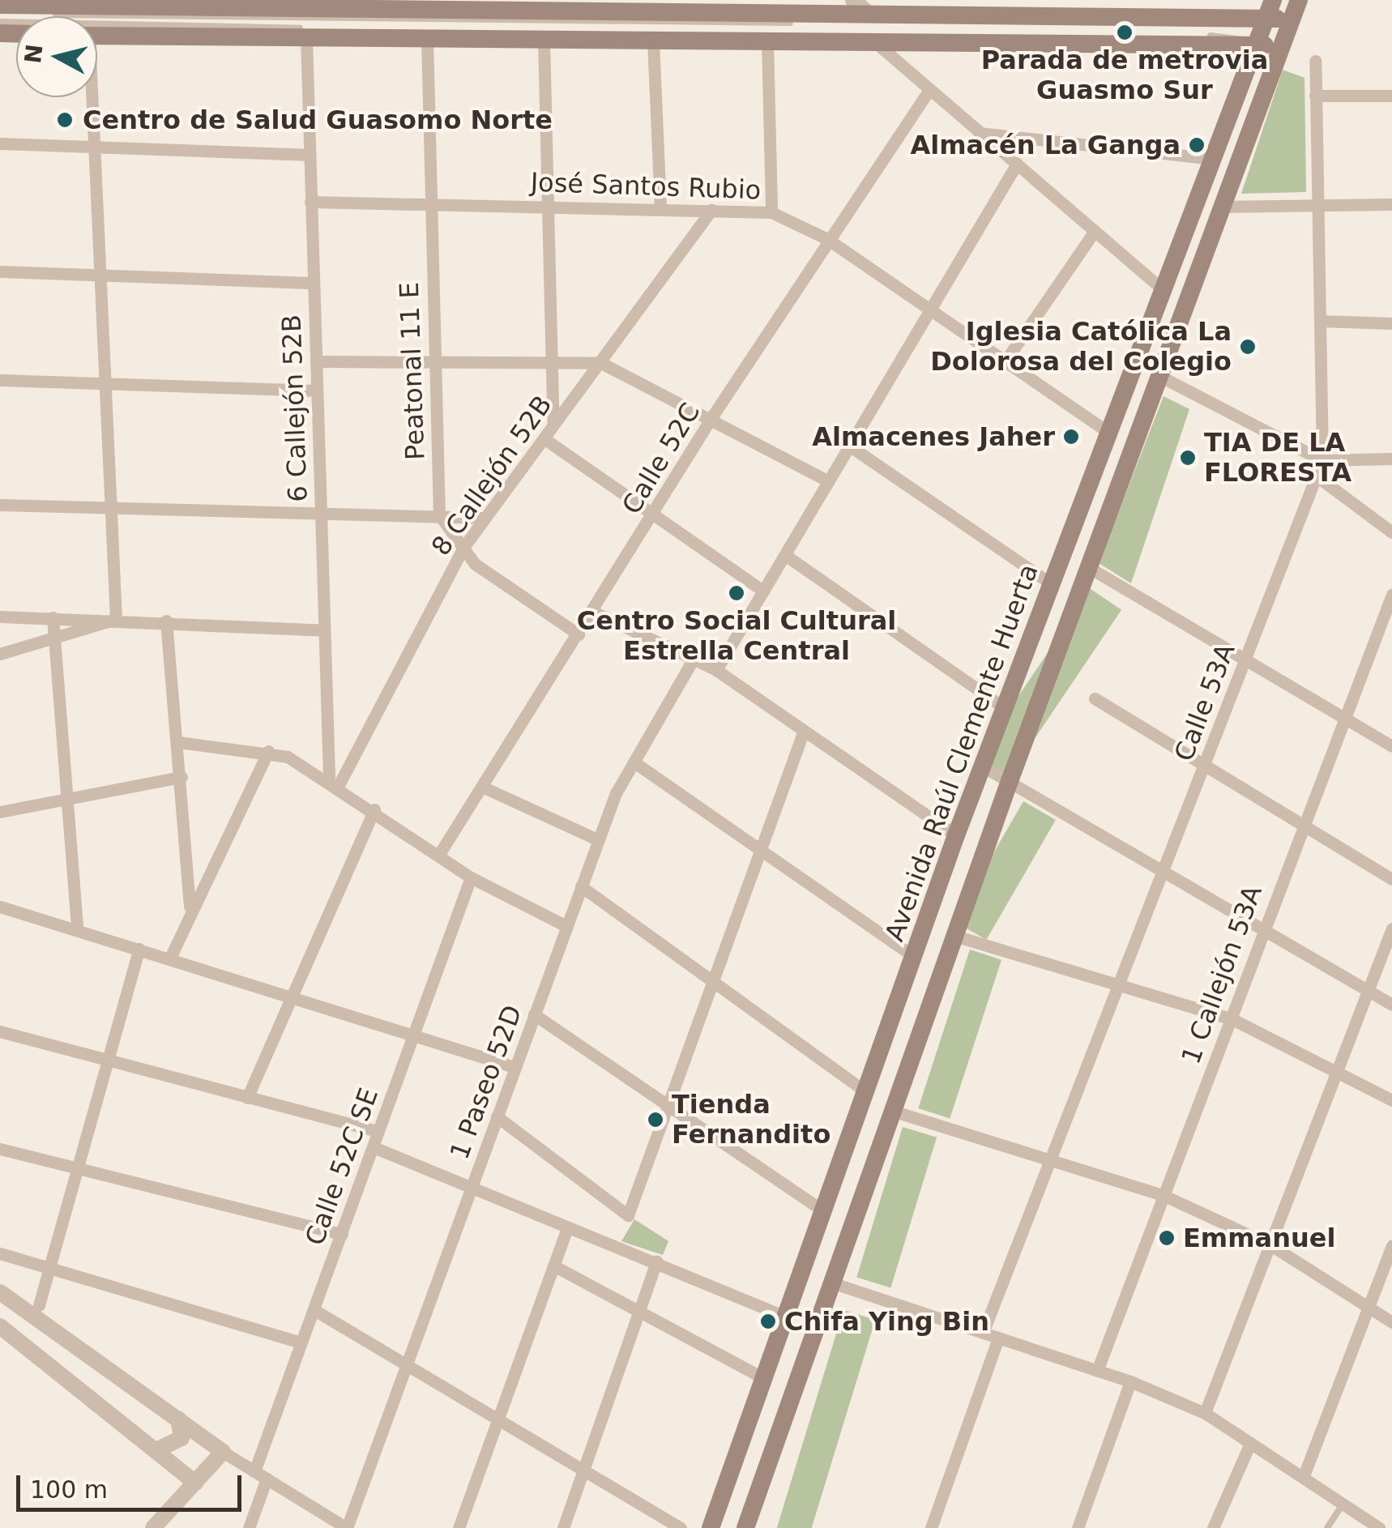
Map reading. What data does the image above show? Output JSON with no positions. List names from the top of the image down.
{
  "streets": {
    "main road": ["Avenida Raúl Clemente Huerta"],
    "street": [
      "José Santos Rubio",
      "Peatonal 11 E",
      "6 Callejón 52B",
      "Calle 52C",
      "8 Callejón 52B",
      "Calle 53A",
      "1 Callejón 53A",
      "1 Paseo 52D",
      "Calle 52C SE"
    ]
  },
  "crossings": [
    ["José Santos Rubio", "Peatonal 11 E"],
    ["José Santos Rubio", "6 Callejón 52B"],
    ["José Santos Rubio", "Calle 52C"],
    ["José Santos Rubio", "8 Callejón 52B"],
    ["José Santos Rubio", "Avenida Raúl Clemente Huerta"],
    ["6 Callejón 52B", "8 Callejón 52B"]
  ],
  "places": [
    "Parada de metrovia Guasmo Sur",
    "Centro de Salud Guasomo Norte",
    "Almacén La Ganga",
    "Iglesia Católica La Dolorosa del Colegio",
    "Almacenes Jaher",
    "TIA DE LA FLORESTA",
    "Centro Social Cultural Estrella Central",
    "Tienda Fernandito",
    "Emmanuel",
    "Chifa Ying Bin"
  ],
  "scale_bar": "100 m",
  "north": "left"
}
